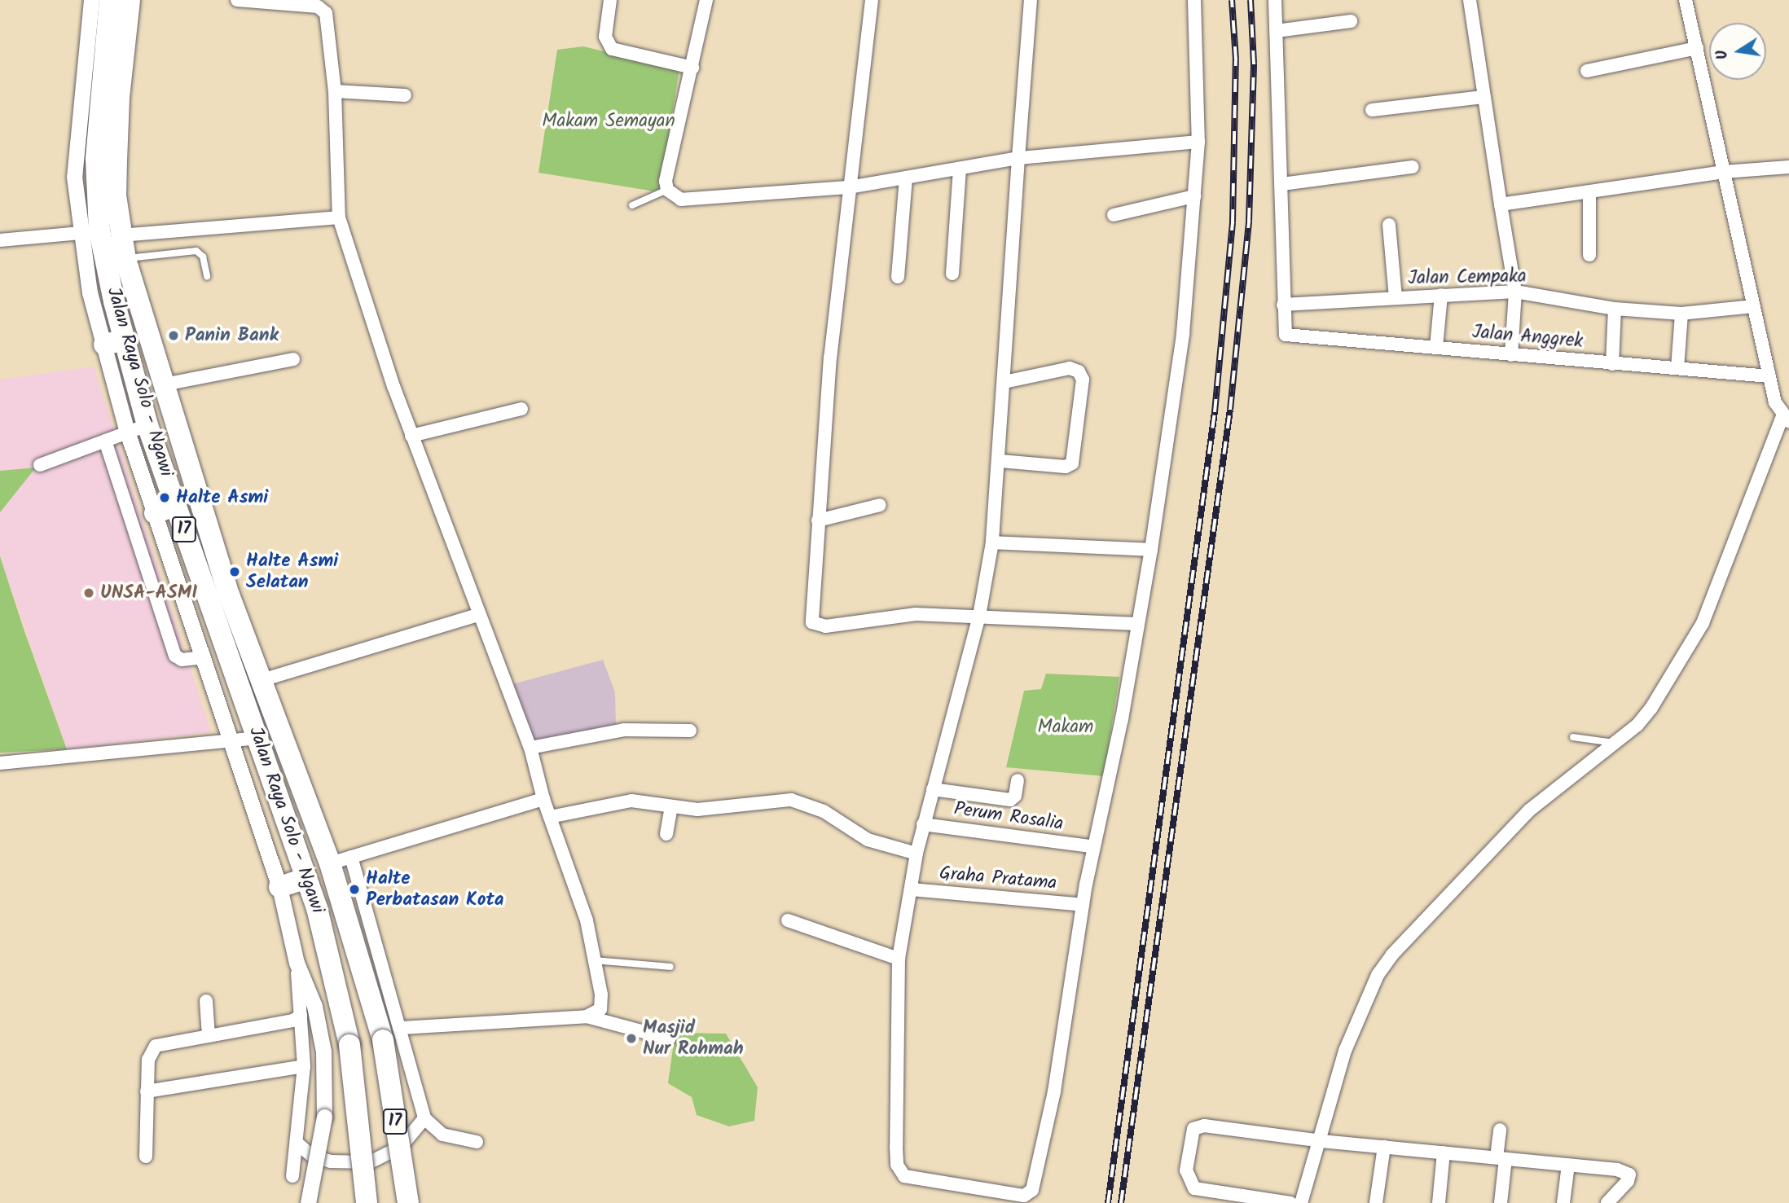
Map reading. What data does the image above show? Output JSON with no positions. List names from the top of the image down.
{
  "streets": {
    "highway": ["Jalan Raya Solo - Ngawi", "17"],
    "street": [
      "Jalan Cempaka",
      "Jalan Anggrek",
      "Perum Rosalia",
      "Graha Pratama"
    ]
  },
  "crossings": [
    ["Jalan Cempaka", "Jalan Anggrek"]
  ],
  "parks": ["Makam Semayan", "Makam"],
  "places": [
    "Panin Bank",
    "Halte Asmi",
    "Halte Asmi Selatan",
    "UNSA-ASMI",
    "Halte Perbatasan Kota",
    "Masjid Nur Rohmah"
  ],
  "north": "left"
}
